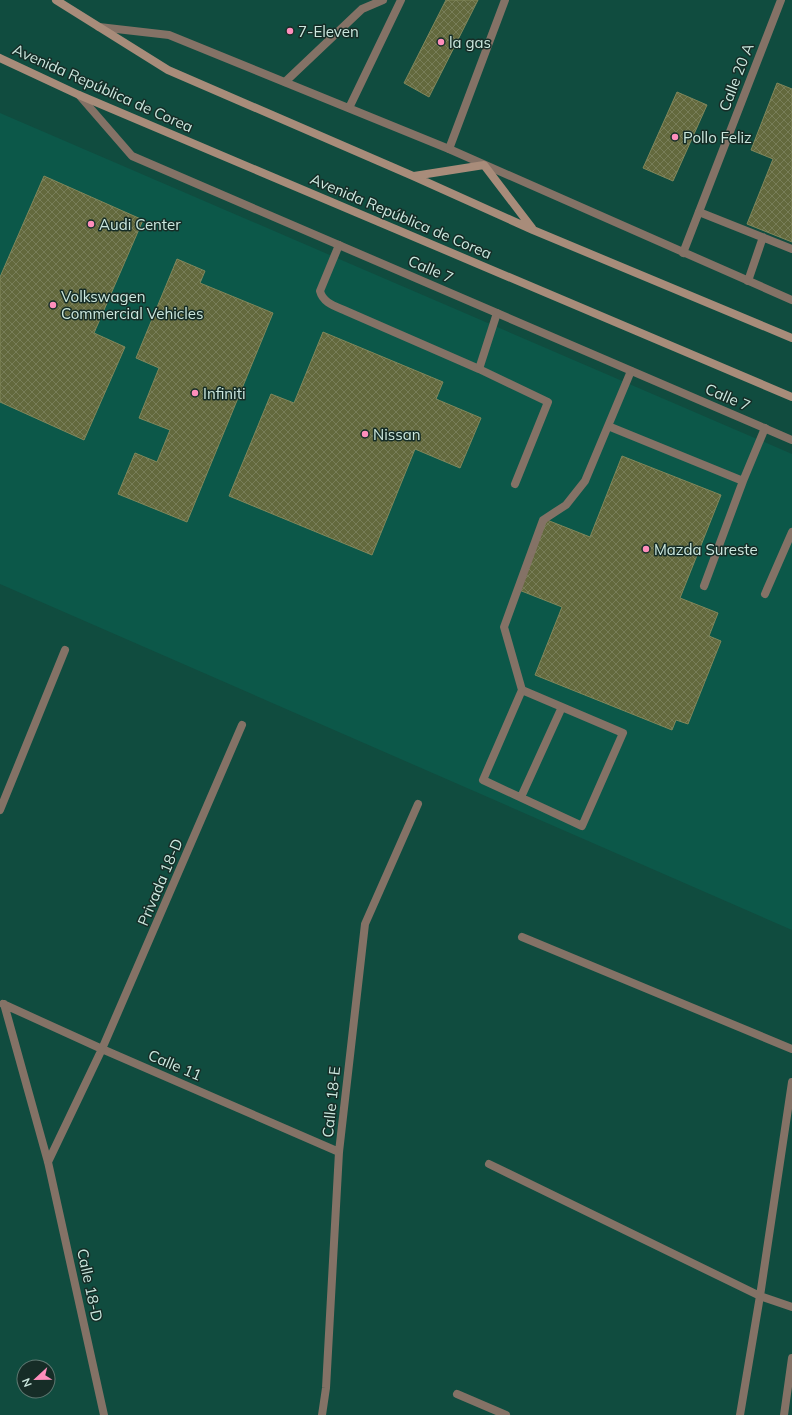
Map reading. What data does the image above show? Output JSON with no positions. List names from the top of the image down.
{
  "streets": {
    "main road": ["Avenida República de Corea"],
    "street": [
      "Calle 20 A",
      "Calle 7",
      "Privada 18-D",
      "Calle 11",
      "Calle 18-E",
      "Calle 18-D"
    ]
  },
  "crossings": [
    ["Avenida República de Corea", "Calle 7"],
    ["Privada 18-D", "Calle 11"],
    ["Calle 11", "Calle 18-E"],
    ["Calle 11", "Calle 18-D"]
  ],
  "places": [
    "7-Eleven",
    "la gas",
    "Pollo Feliz",
    "Audi Center",
    "Volkswagen Commercial Vehicles",
    "Infiniti",
    "Nissan",
    "Mazda Sureste"
  ],
  "north": "left"
}
